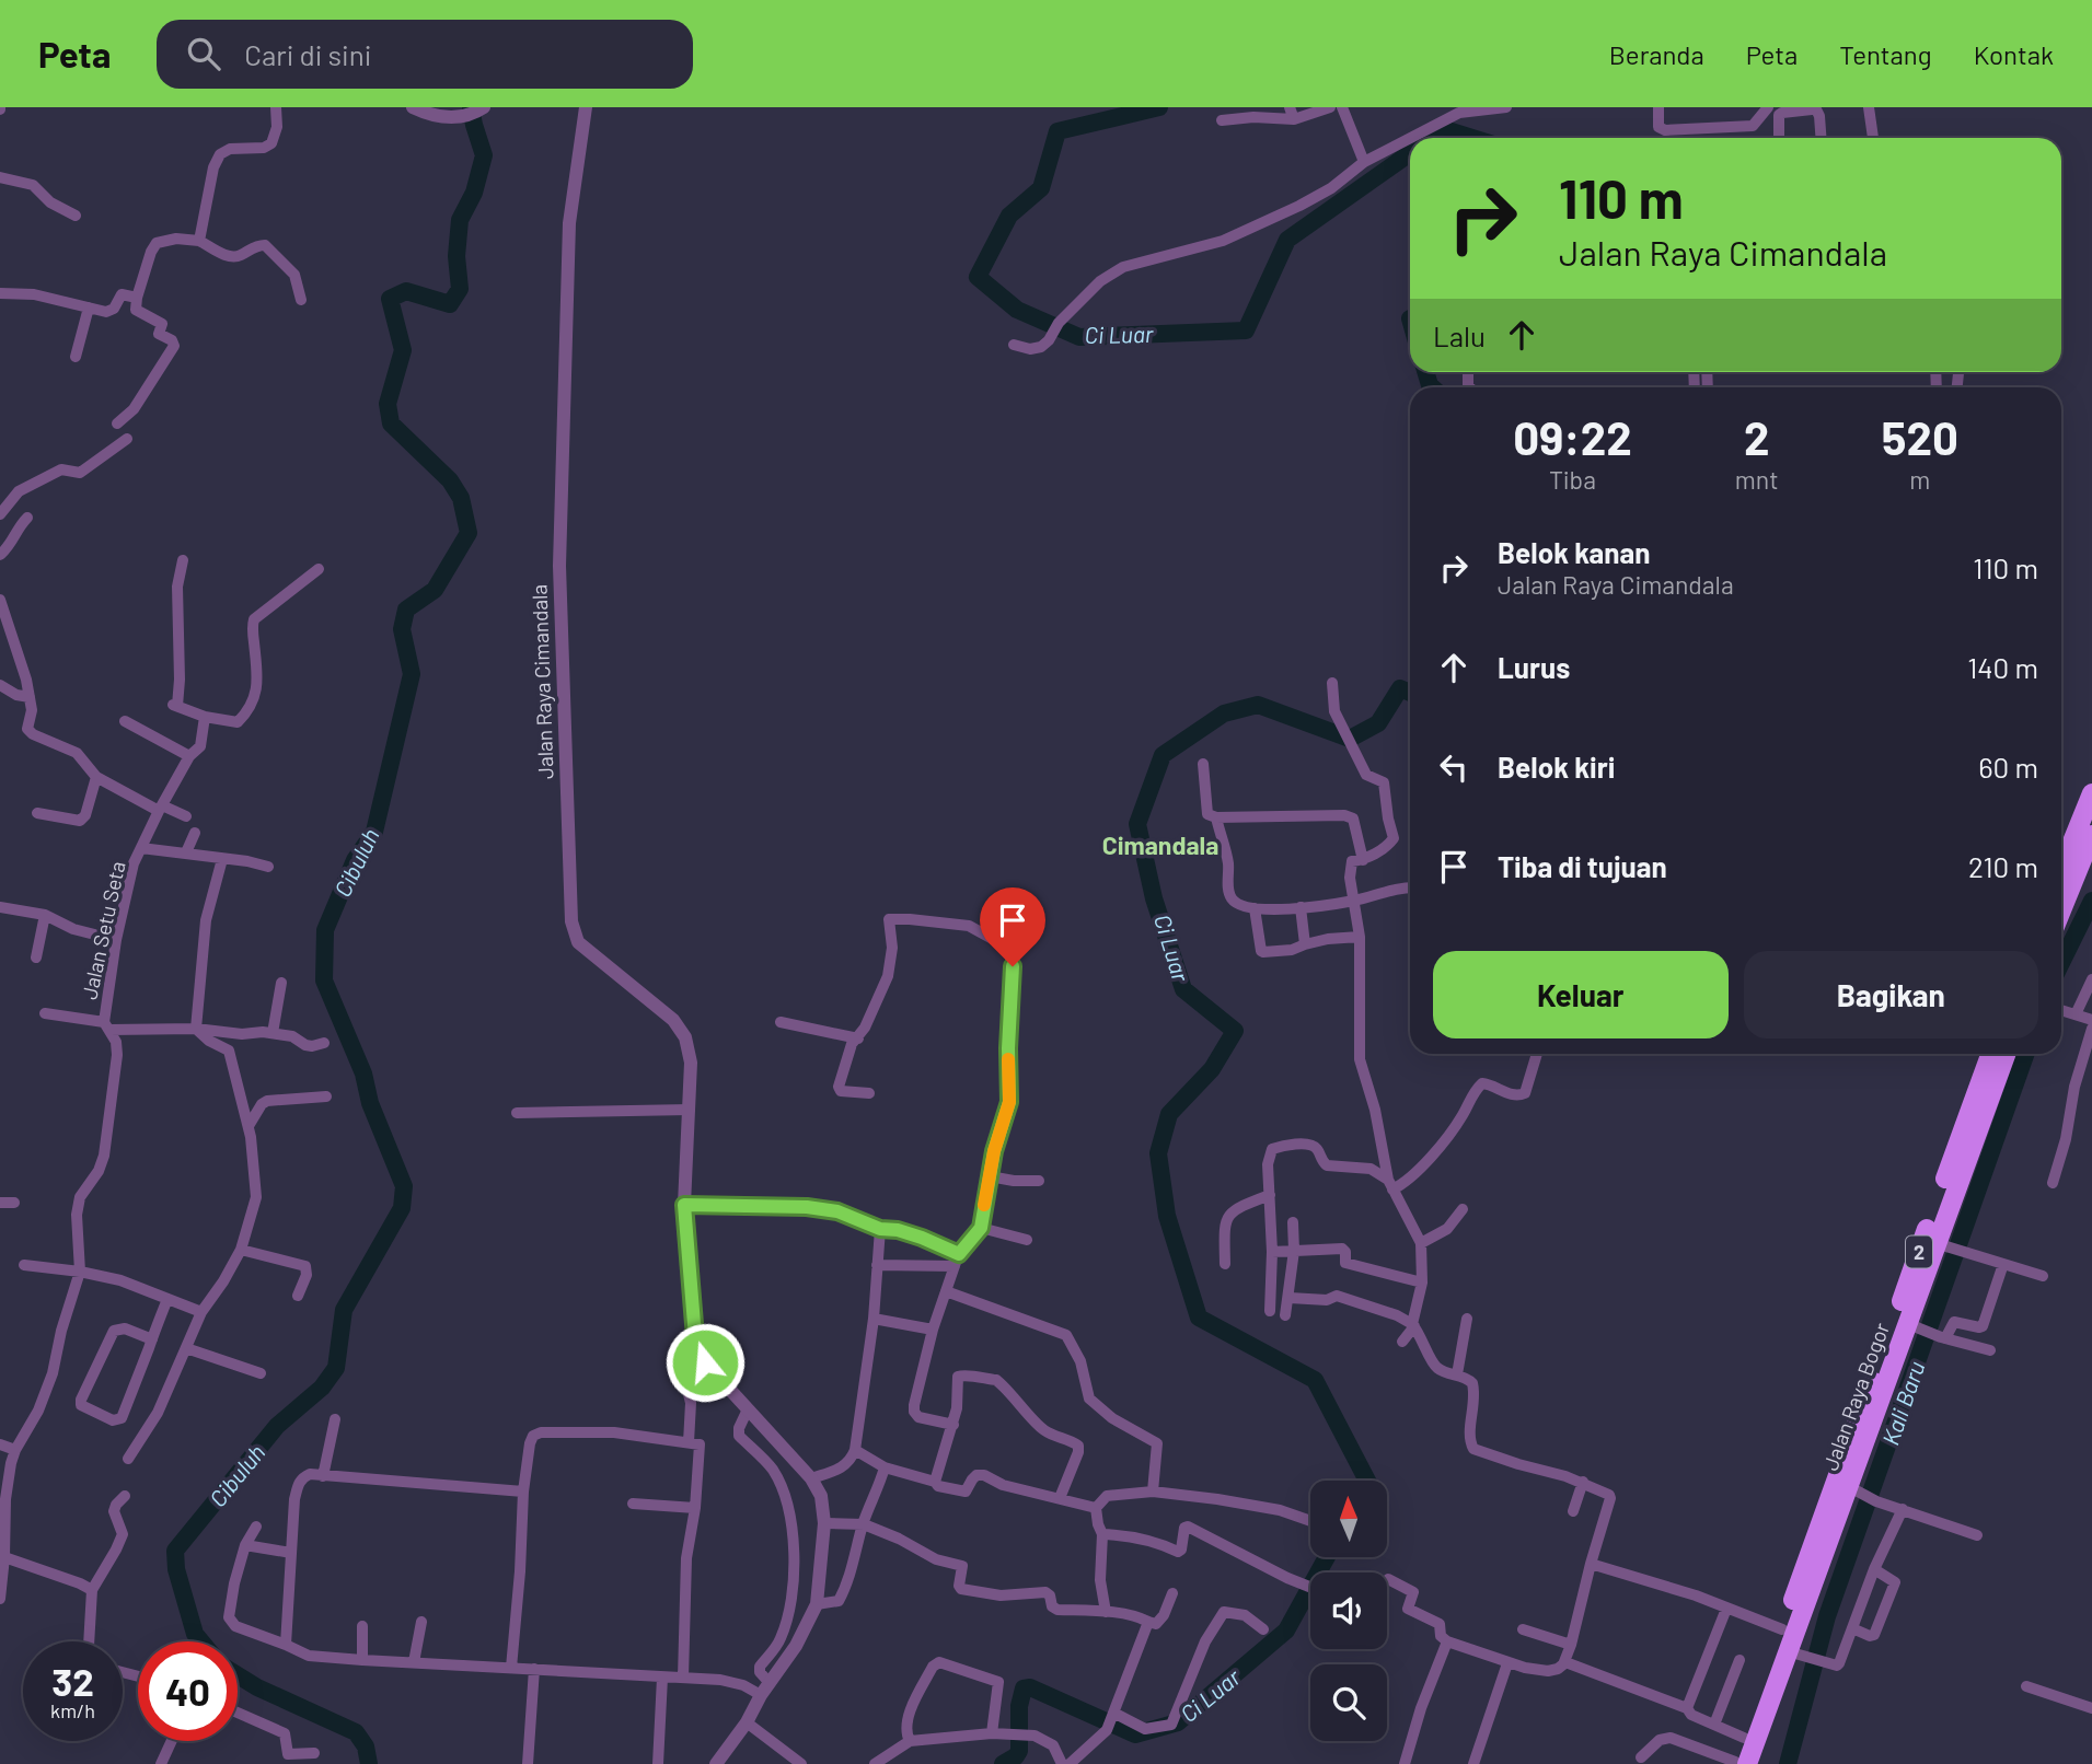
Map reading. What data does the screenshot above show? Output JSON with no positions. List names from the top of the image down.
{
  "streets": {
    "highway": ["2", "Jalan Raya Bogor"],
    "street": ["Jalan Raya Cimandala", "Jalan Setu Seta"]
  },
  "districts": ["Cimandala"],
  "water": ["Ci Luar", "Cibuluh", "Kali Baru"],
  "north": "top",
  "page": {
    "header": "Peta",
    "search": "Cari di sini",
    "nav": [
      "Beranda",
      "Peta",
      "Tentang",
      "Kontak"
    ],
    "turn": ["110 m", "Jalan Raya Cimandala"],
    "then": "Lalu",
    "eta": [
      "09:22",
      "Tiba",
      "2",
      "mnt",
      "520",
      "m"
    ],
    "list": [
      {
        "name": "Belok kanan",
        "note": "Jalan Raya Cimandala",
        "value": "110 m"
      },
      {
        "name": "Lurus",
        "value": "140 m"
      },
      {
        "name": "Belok kiri",
        "value": "60 m"
      },
      {
        "name": "Tiba di tujuan",
        "value": "210 m"
      }
    ],
    "buttons": ["Keluar", "Bagikan"],
    "speed": "32 km/h",
    "limit": "40"
  }
}
